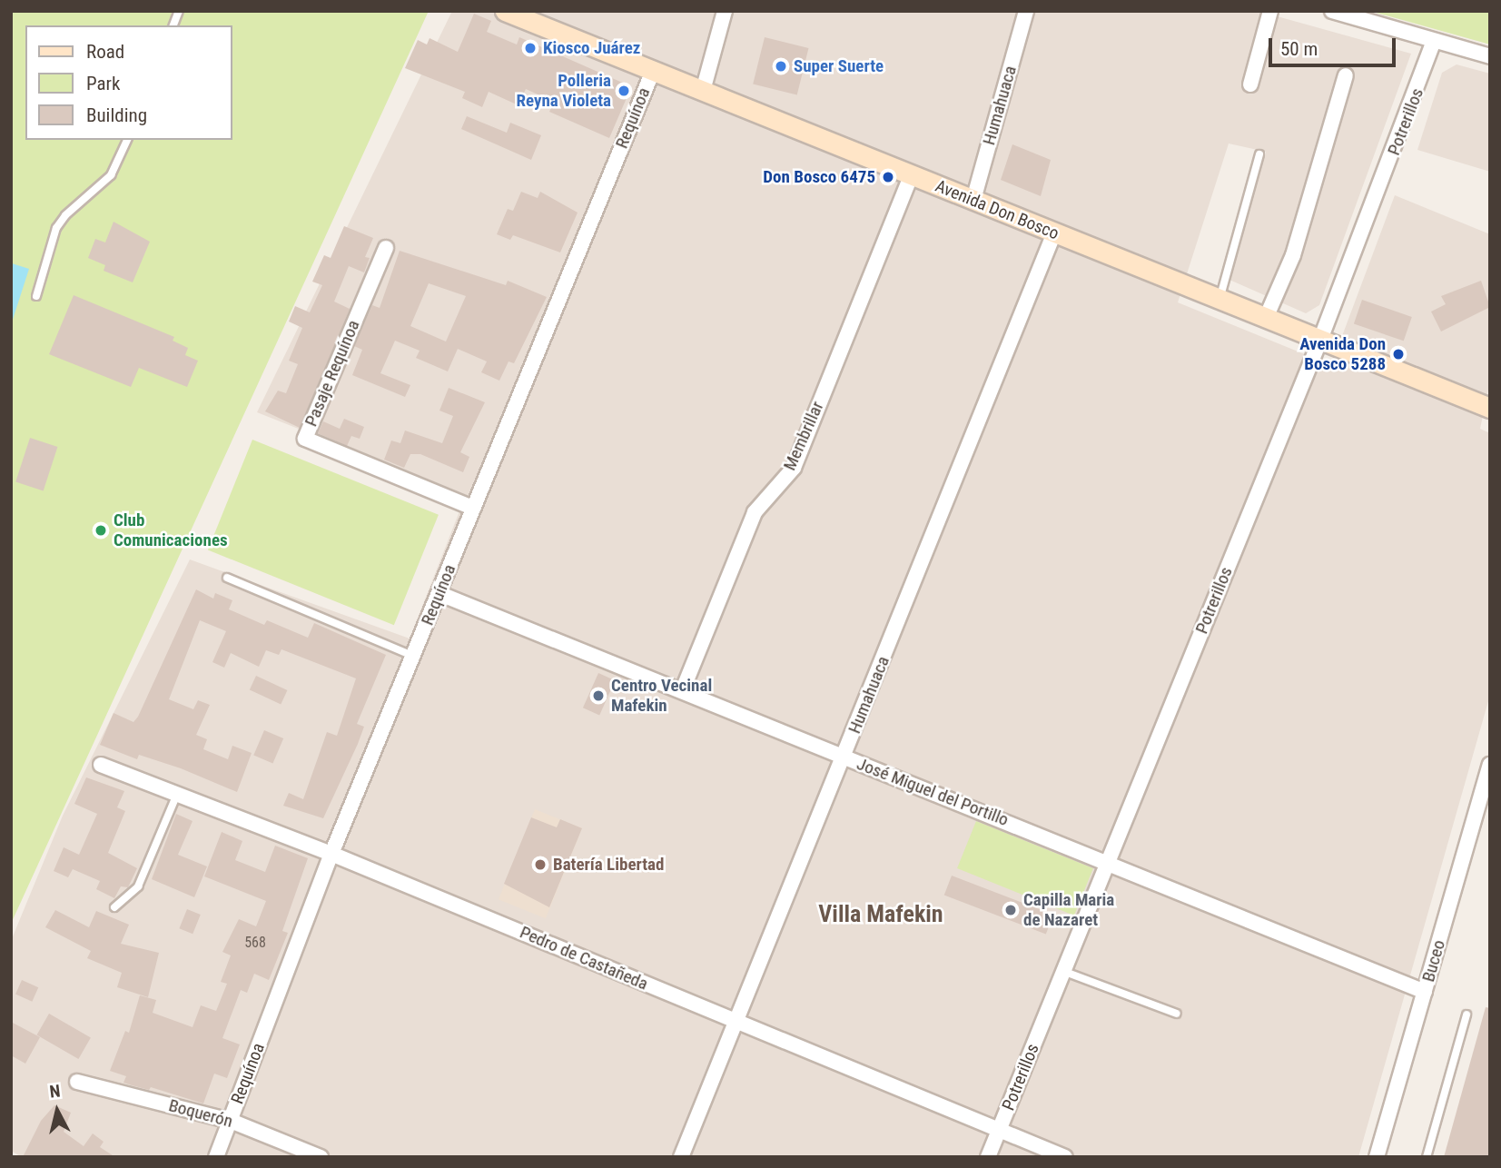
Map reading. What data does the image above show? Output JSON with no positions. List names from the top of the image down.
{
  "streets": {
    "main road": ["Avenida Don Bosco"],
    "street": [
      "Humahuaca",
      "Requínoa",
      "Potrerillos",
      "Pasaje Requínoa",
      "Membrillar",
      "José Miguel del Portillo",
      "Pedro de Castañeda",
      "Buceo",
      "Boquerón"
    ]
  },
  "crossings": [
    ["Humahuaca", "Avenida Don Bosco"],
    ["Humahuaca", "José Miguel del Portillo"],
    ["Humahuaca", "Pedro de Castañeda"],
    ["Requínoa", "Avenida Don Bosco"],
    ["Requínoa", "Pasaje Requínoa"],
    ["Requínoa", "José Miguel del Portillo"],
    ["Requínoa", "Pedro de Castañeda"],
    ["Requínoa", "Boquerón"],
    ["Potrerillos", "Avenida Don Bosco"],
    ["Potrerillos", "José Miguel del Portillo"],
    ["Potrerillos", "Pedro de Castañeda"],
    ["Avenida Don Bosco", "Membrillar"],
    ["Membrillar", "José Miguel del Portillo"],
    ["José Miguel del Portillo", "Buceo"]
  ],
  "districts": ["Villa Mafekin"],
  "places": [
    "Kiosco Juárez",
    "Super Suerte",
    "Polleria Reyna Violeta",
    "Don Bosco 6475",
    "Avenida Don Bosco 5288",
    "Club Comunicaciones",
    "Centro Vecinal Mafekin",
    "Batería Libertad",
    "Capilla Maria de Nazaret"
  ],
  "house_numbers": ["568"],
  "legend": ["Road", "Park", "Building"],
  "scale_bar": "50 m",
  "north": "top"
}
